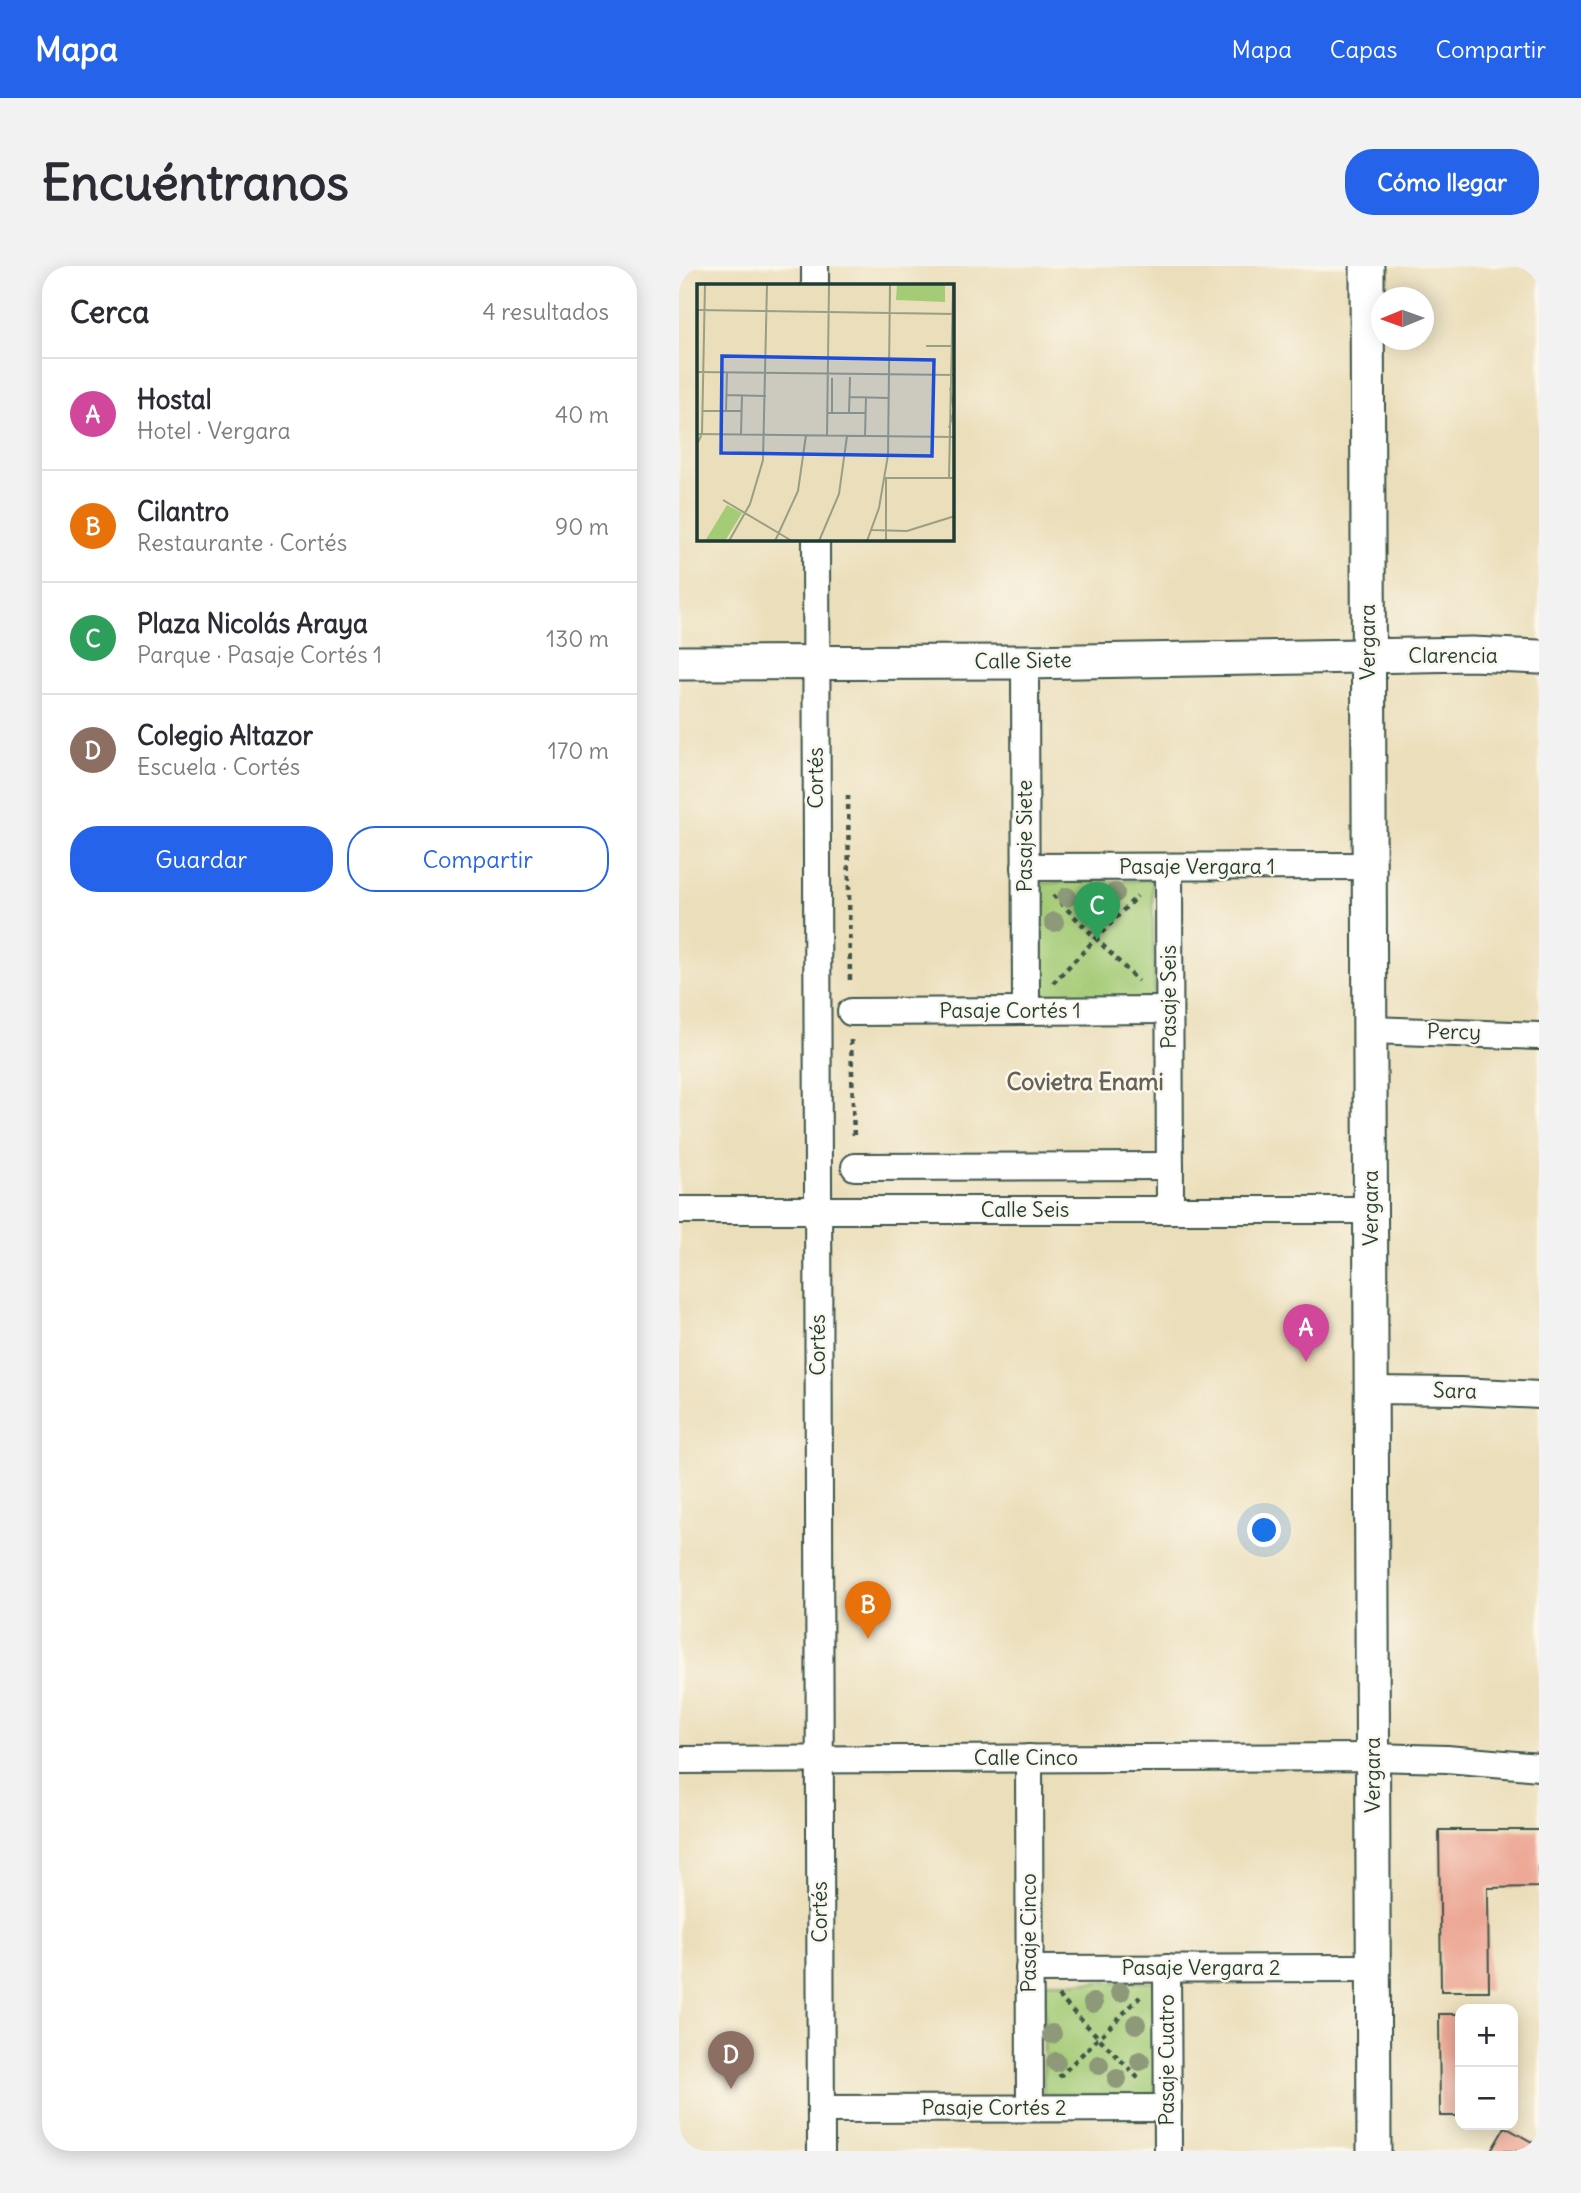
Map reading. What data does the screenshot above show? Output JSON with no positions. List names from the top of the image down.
{
  "streets": {
    "street": [
      "Vergara",
      "Clarencia",
      "Calle Siete",
      "Cortés",
      "Pasaje Siete",
      "Pasaje Vergara 1",
      "Pasaje Seis",
      "Pasaje Cortés 1",
      "Percy",
      "Calle Seis",
      "Sara",
      "Calle Cinco",
      "Pasaje Cinco",
      "Pasaje Vergara 2",
      "Pasaje Cuatro",
      "Pasaje Cortés 2"
    ]
  },
  "crossings": [
    ["Vergara", "Clarencia"],
    ["Vergara", "Calle Siete"],
    ["Vergara", "Pasaje Vergara 1"],
    ["Vergara", "Percy"],
    ["Vergara", "Calle Seis"],
    ["Vergara", "Sara"],
    ["Vergara", "Calle Cinco"],
    ["Vergara", "Pasaje Vergara 2"],
    ["Clarencia", "Calle Siete"],
    ["Calle Siete", "Cortés"],
    ["Calle Siete", "Pasaje Siete"],
    ["Cortés", "Calle Seis"],
    ["Cortés", "Calle Cinco"],
    ["Cortés", "Pasaje Cortés 2"],
    ["Pasaje Siete", "Pasaje Vergara 1"],
    ["Pasaje Siete", "Pasaje Cortés 1"],
    ["Pasaje Vergara 1", "Pasaje Seis"],
    ["Pasaje Seis", "Pasaje Cortés 1"],
    ["Pasaje Seis", "Calle Seis"],
    ["Calle Cinco", "Pasaje Cinco"],
    ["Pasaje Cinco", "Pasaje Vergara 2"],
    ["Pasaje Cinco", "Pasaje Cortés 2"],
    ["Pasaje Vergara 2", "Pasaje Cuatro"],
    ["Pasaje Cuatro", "Pasaje Cortés 2"]
  ],
  "districts": ["Covietra Enami"],
  "north": "left",
  "page": {
    "header": "Mapa",
    "nav": ["Mapa", "Capas", "Compartir"],
    "buttons": [
      "Cómo llegar",
      ["Guardar", "Compartir"]
    ],
    "title": "Encuéntranos",
    "heading": ["Cerca", "4 resultados"],
    "list": [
      {
        "mark": "A",
        "name": "Hostal",
        "note": "Hotel · Vergara",
        "value": "40 m"
      },
      {
        "mark": "B",
        "name": "Cilantro",
        "note": "Restaurante · Cortés",
        "value": "90 m"
      },
      {
        "mark": "C",
        "name": "Plaza Nicolás Araya",
        "note": "Parque · Pasaje Cortés 1",
        "value": "130 m"
      },
      {
        "mark": "D",
        "name": "Colegio Altazor",
        "note": "Escuela · Cortés",
        "value": "170 m"
      }
    ],
    "pins": [
      "C",
      "A",
      "B",
      "D"
    ],
    "map_buttons": ["+", "−"]
  }
}
